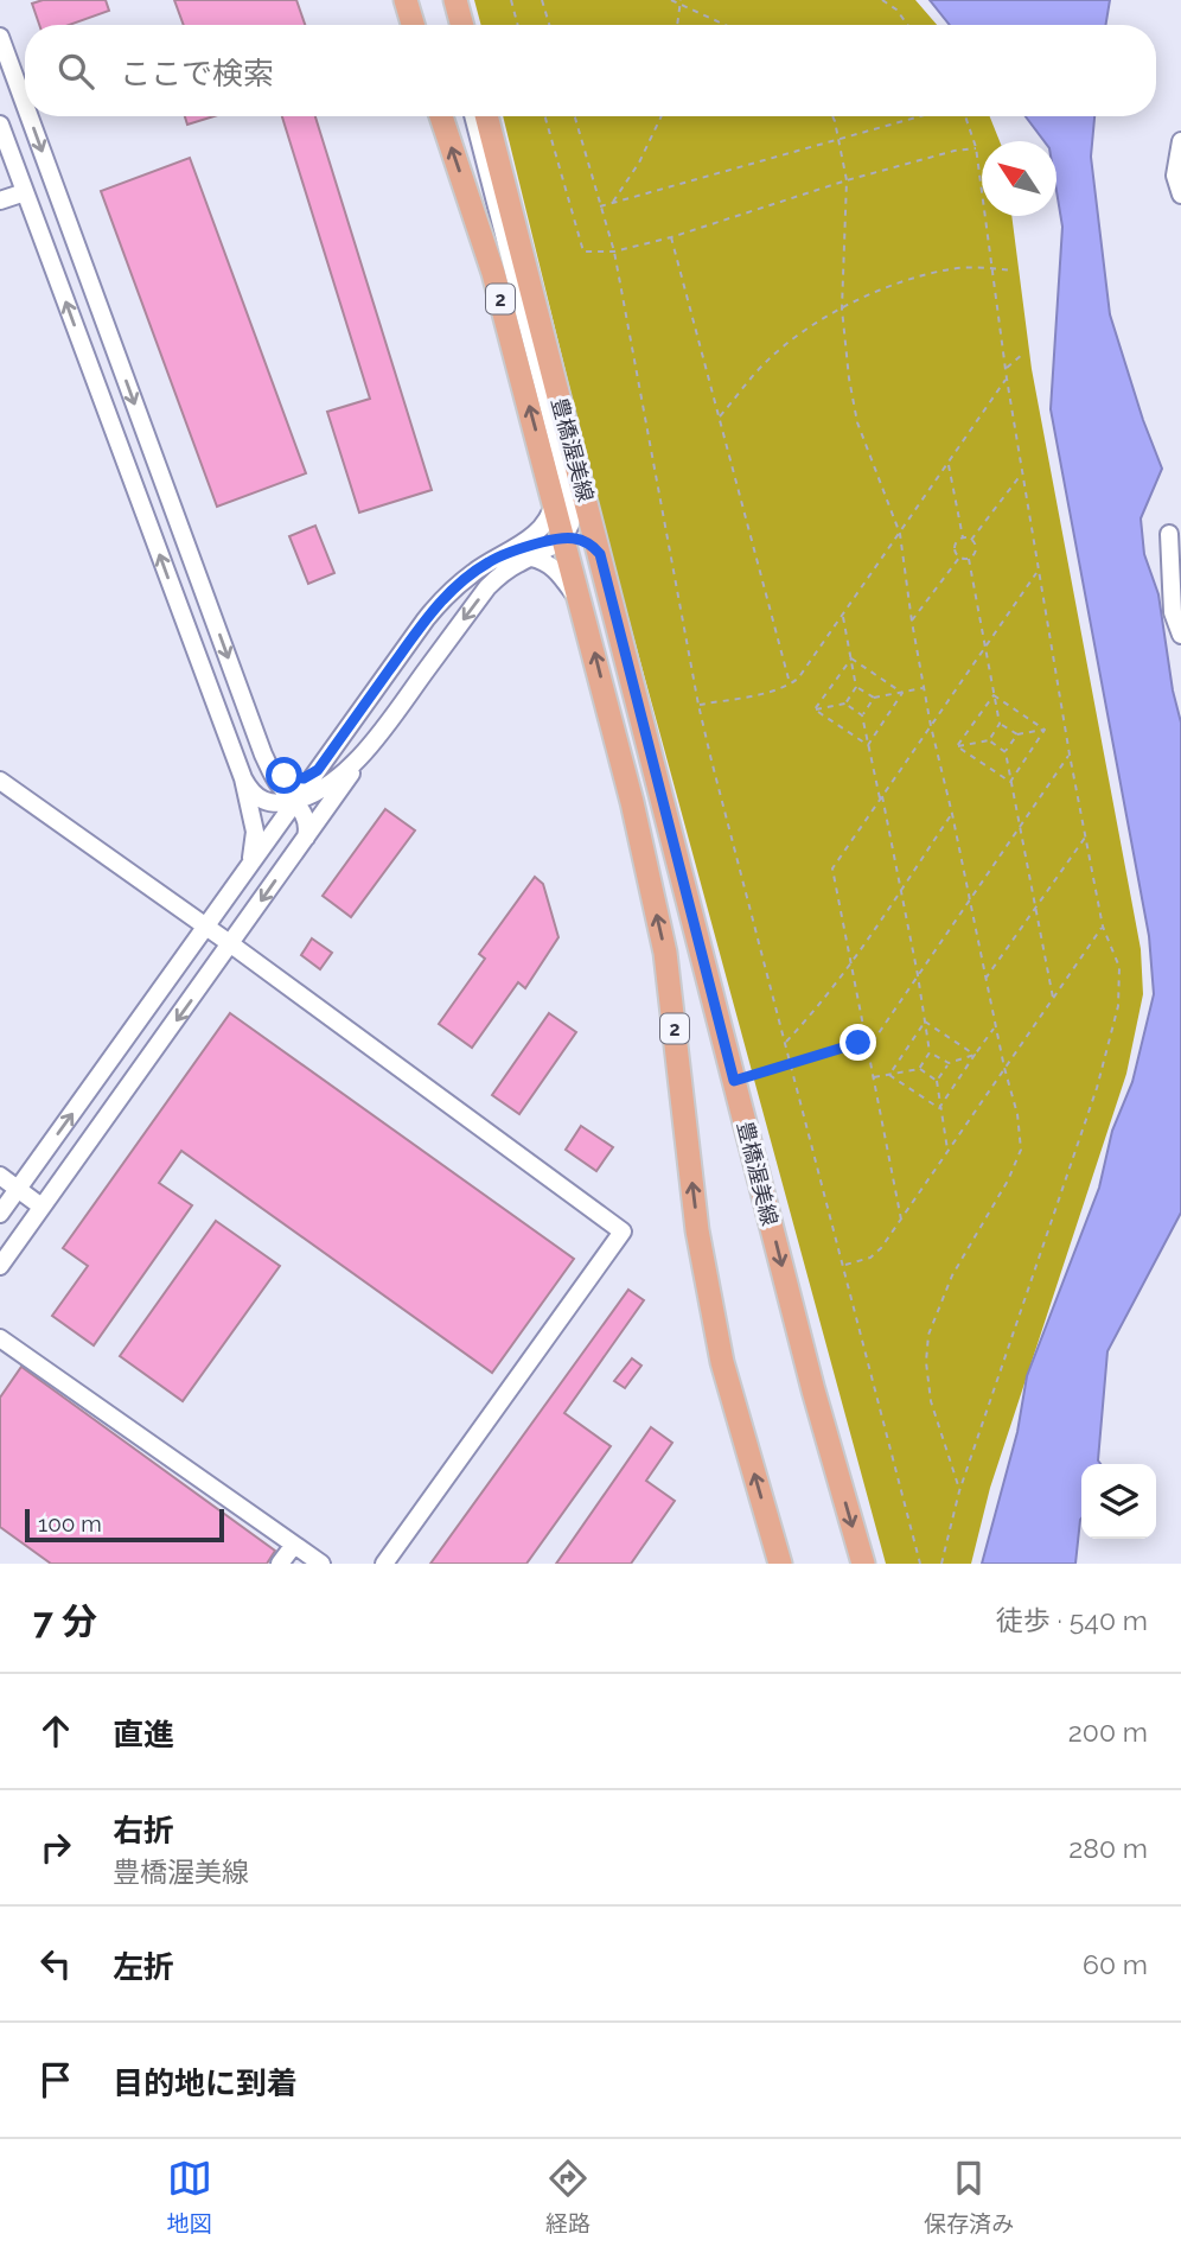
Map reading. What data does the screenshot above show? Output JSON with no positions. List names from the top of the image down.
{
  "streets": {
    "main road": ["2", "豊橋渥美線"]
  },
  "scale_bar": "100 m",
  "north": "top left",
  "page": {
    "search": "ここで検索",
    "scale": "100 m",
    "heading": ["7 分", "徒歩 · 540 m"],
    "list": [
      ["直進", "200 m"],
      ["右折", "豊橋渥美線", "280 m"],
      ["左折", "60 m"],
      "目的地に到着"
    ],
    "nav": ["地図", "経路", "保存済み"]
  }
}
